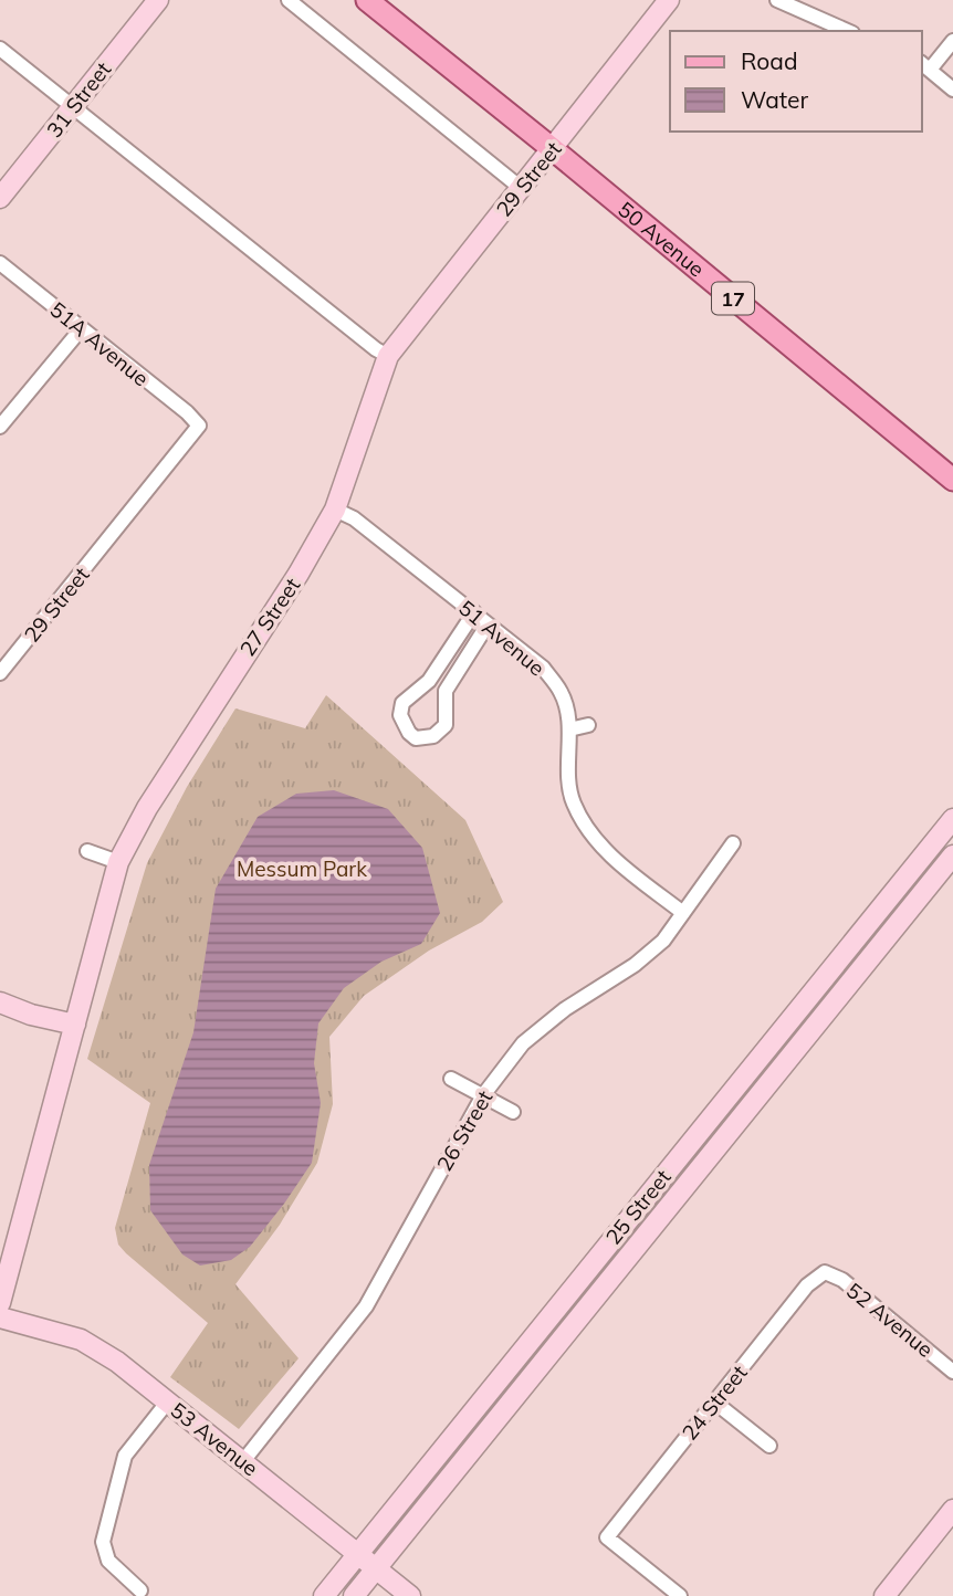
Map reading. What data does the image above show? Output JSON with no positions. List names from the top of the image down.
{
  "streets": {
    "main road": ["50 Avenue", "17"],
    "street": [
      "31 Street",
      "29 Street",
      "51A Avenue",
      "27 Street",
      "51 Avenue",
      "26 Street",
      "25 Street",
      "52 Avenue",
      "24 Street",
      "53 Avenue"
    ]
  },
  "crossings": [
    ["29 Street", "50 Avenue"],
    ["29 Street", "51A Avenue"],
    ["29 Street", "27 Street"],
    ["27 Street", "51 Avenue"],
    ["51 Avenue", "26 Street"],
    ["26 Street", "53 Avenue"],
    ["25 Street", "53 Avenue"],
    ["52 Avenue", "24 Street"]
  ],
  "parks": ["Messum Park"],
  "legend": ["Road", "Water"]
}
